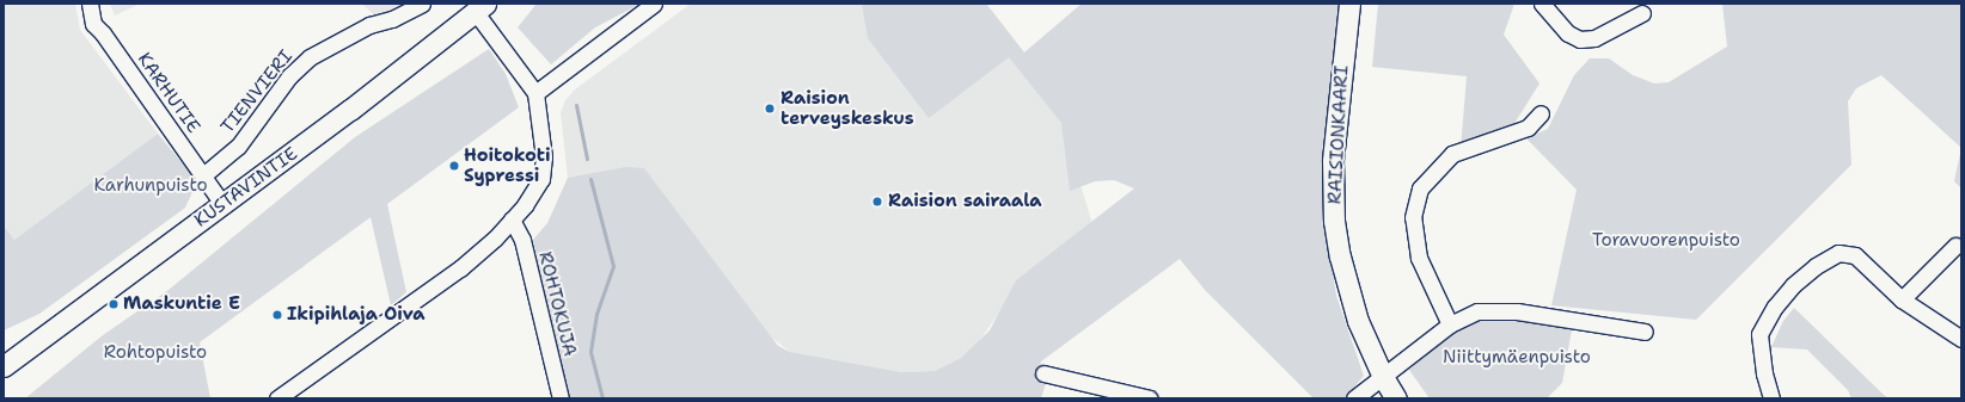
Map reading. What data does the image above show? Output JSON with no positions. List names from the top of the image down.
{
  "streets": {
    "main road": ["RAISIONKAARI", "KUSTAVINTIE"],
    "street": ["TIENVIERI", "KARHUTIE", "ROHTOKUJA"]
  },
  "crossings": [
    ["TIENVIERI", "KARHUTIE"],
    ["KARHUTIE", "KUSTAVINTIE"]
  ],
  "parks": [
    "Karhunpuisto",
    "Toravuorenpuisto",
    "Rohtopuisto",
    "Niittymäenpuisto"
  ],
  "places": [
    "Raision terveyskeskus",
    "Hoitokoti Sypressi",
    "Raision sairaala",
    "Maskuntie E",
    "Ikipihlaja Oiva"
  ]
}
